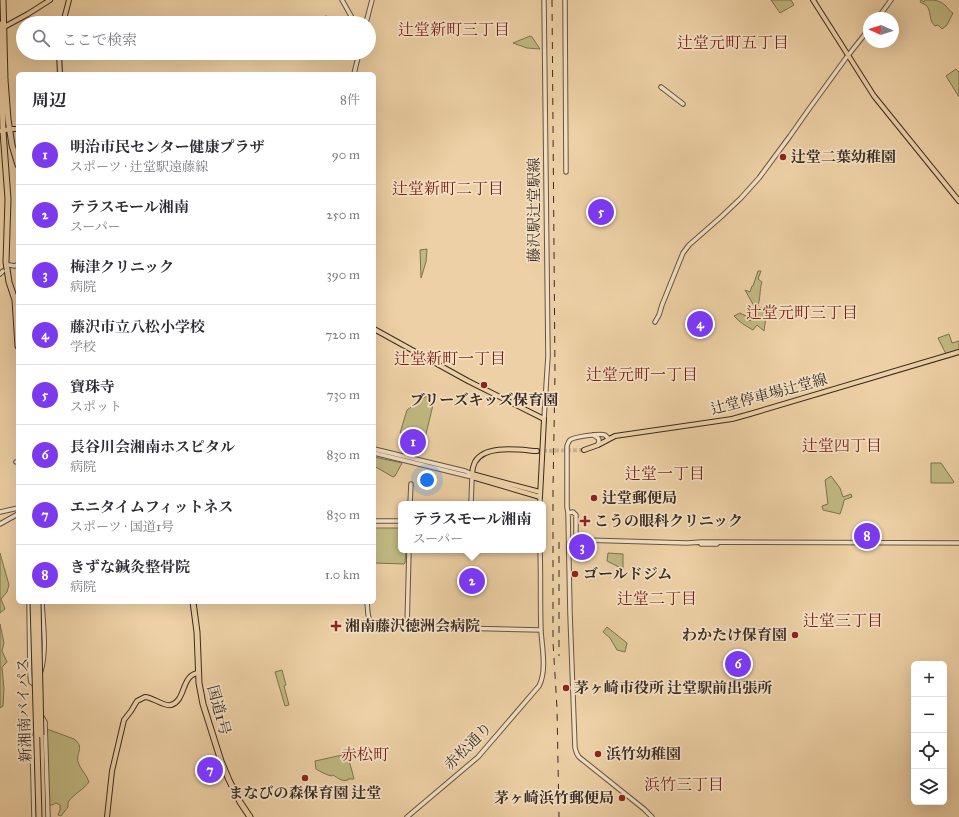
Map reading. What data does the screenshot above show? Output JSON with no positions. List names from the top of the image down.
{
  "streets": {
    "highway": ["新湘南バイパス", "国道1号"],
    "main road": ["藤沢駅辻堂駅線", "辻堂停車場辻堂線"],
    "street": ["赤松通り"]
  },
  "districts": [
    "辻堂新町三丁目",
    "辻堂元町五丁目",
    "辻堂新町二丁目",
    "辻堂元町三丁目",
    "辻堂新町一丁目",
    "辻堂元町一丁目",
    "辻堂四丁目",
    "辻堂一丁目",
    "辻堂二丁目",
    "辻堂三丁目",
    "赤松町",
    "浜竹三丁目"
  ],
  "places": {
    "other": [
      "辻堂二葉幼稚園",
      "ブリーズキッズ保育園",
      "辻堂郵便局",
      "ゴールドジム",
      "わかたけ保育園",
      "茅ヶ崎市役所 辻堂駅前出張所",
      "浜竹幼稚園",
      "まなびの森保育園 辻堂",
      "茅ヶ崎浜竹郵便局"
    ],
    "health": ["こうの眼科クリニック", "湘南藤沢徳洲会病院"]
  },
  "north": "left",
  "page": {
    "search": "ここで検索",
    "heading": ["周辺", "8件"],
    "list": [
      {
        "mark": "1",
        "name": "明治市民センター健康プラザ",
        "note": "スポーツ · 辻堂駅遠藤線",
        "value": "90 m"
      },
      {
        "mark": "2",
        "name": "テラスモール湘南",
        "note": "スーパー",
        "value": "250 m"
      },
      {
        "mark": "3",
        "name": "梅津クリニック",
        "note": "病院",
        "value": "390 m"
      },
      {
        "mark": "4",
        "name": "藤沢市立八松小学校",
        "note": "学校",
        "value": "720 m"
      },
      {
        "mark": "5",
        "name": "寶珠寺",
        "note": "スポット",
        "value": "730 m"
      },
      {
        "mark": "6",
        "name": "長谷川会湘南ホスピタル",
        "note": "病院",
        "value": "830 m"
      },
      {
        "mark": "7",
        "name": "エニタイムフィットネス",
        "note": "スポーツ · 国道1号",
        "value": "830 m"
      },
      {
        "mark": "8",
        "name": "きずな鍼灸整骨院",
        "note": "病院",
        "value": "1.0 km"
      }
    ],
    "pins": [
      "5",
      "4",
      "1",
      "8",
      "3",
      "2",
      "6",
      "7"
    ],
    "popup": ["テラスモール湘南", "スーパー"],
    "map_buttons": ["+", "−"]
  }
}
